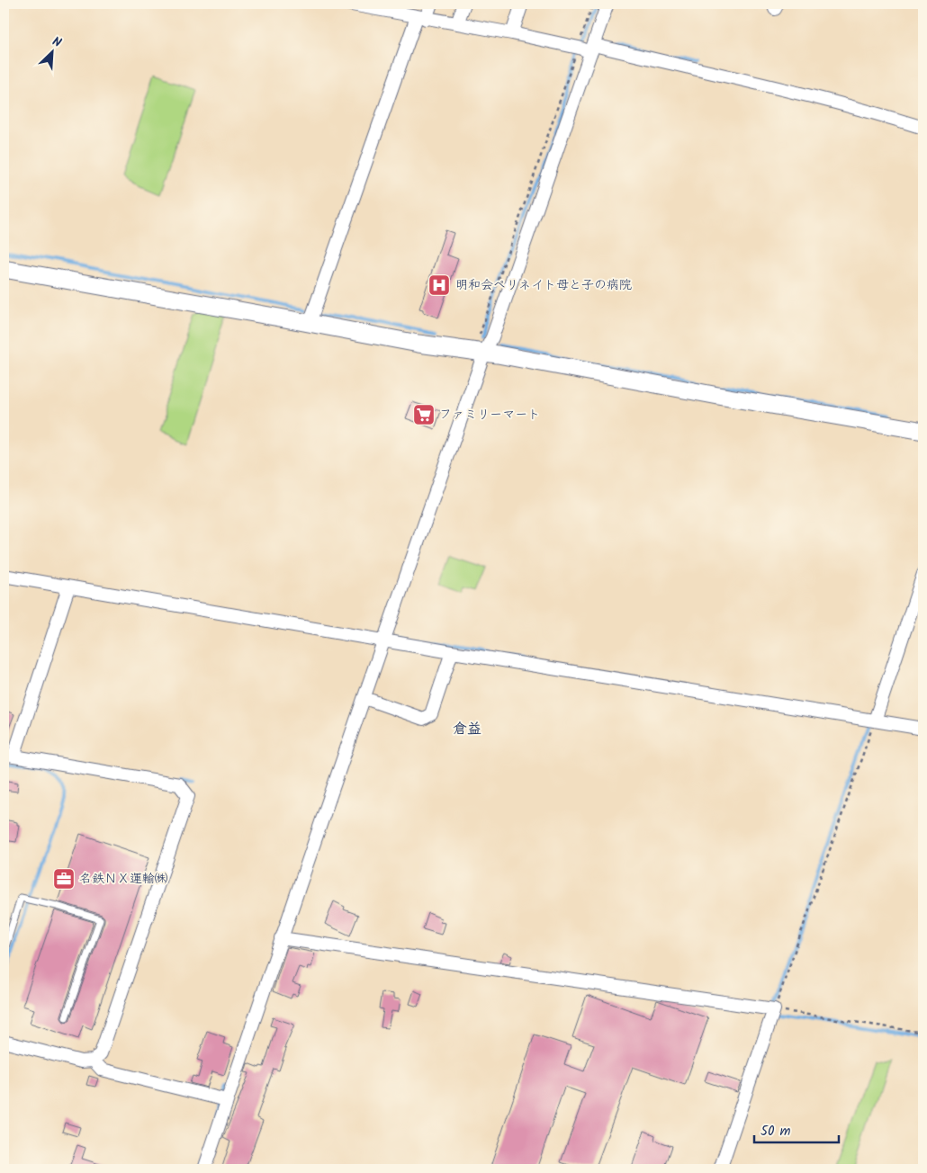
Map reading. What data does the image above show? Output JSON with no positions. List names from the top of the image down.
{
  "districts": ["倉益"],
  "places": {
    "hospital": ["明和会ペリネイト母と子の病院"],
    "supermarket": ["ファミリーマート"],
    "office": ["名鉄ＮＸ運輸㈱"]
  },
  "scale_bar": "50 m",
  "north": "top right"
}
